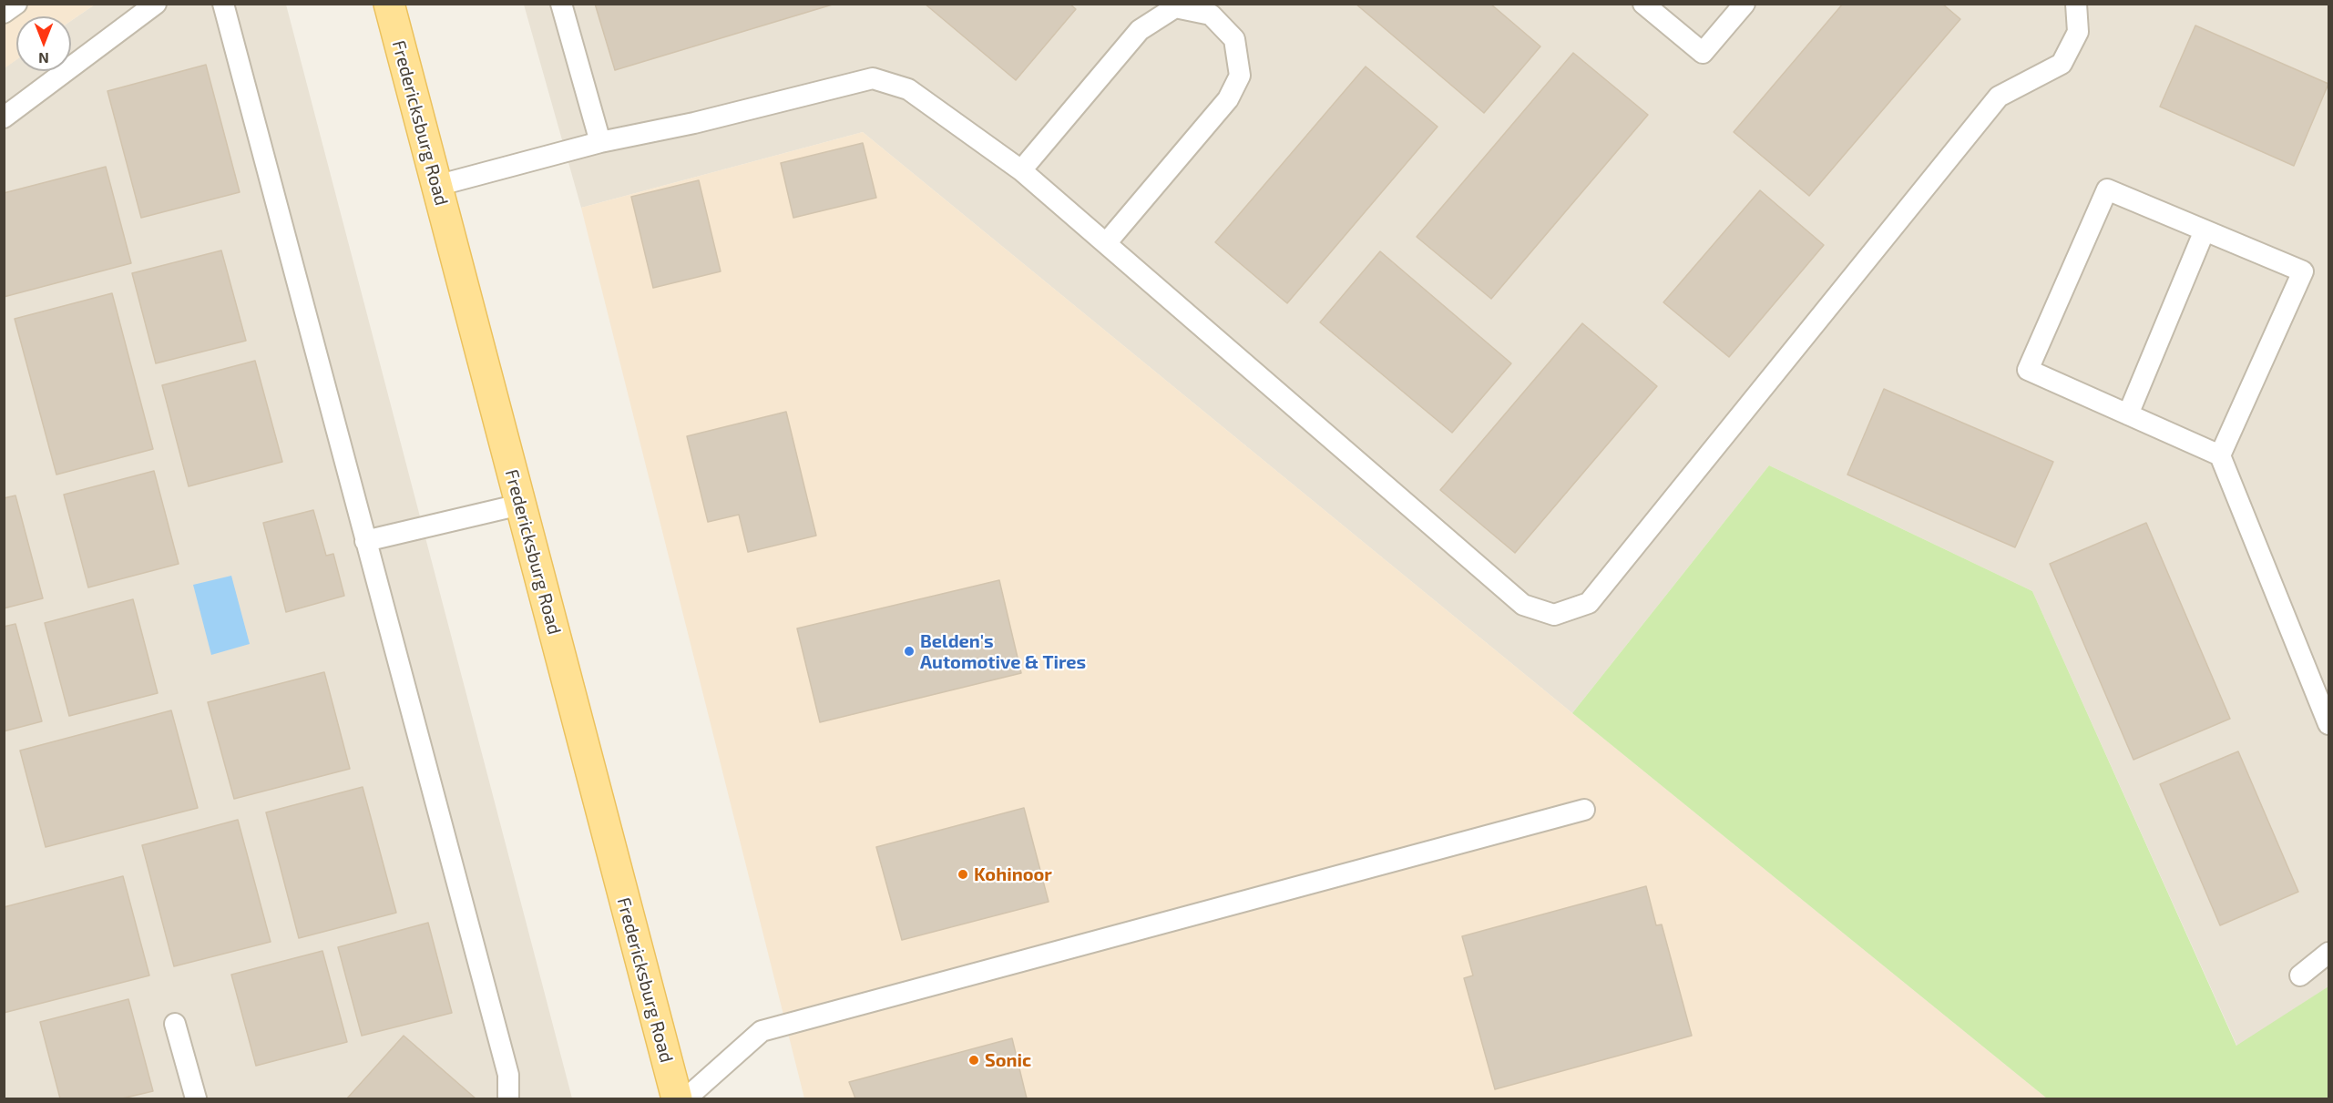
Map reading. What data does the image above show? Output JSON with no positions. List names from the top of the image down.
{
  "streets": {
    "main road": ["Fredericksburg Road"]
  },
  "places": ["Belden's Automotive & Tires", "Kohinoor", "Sonic"],
  "north": "bottom"
}
